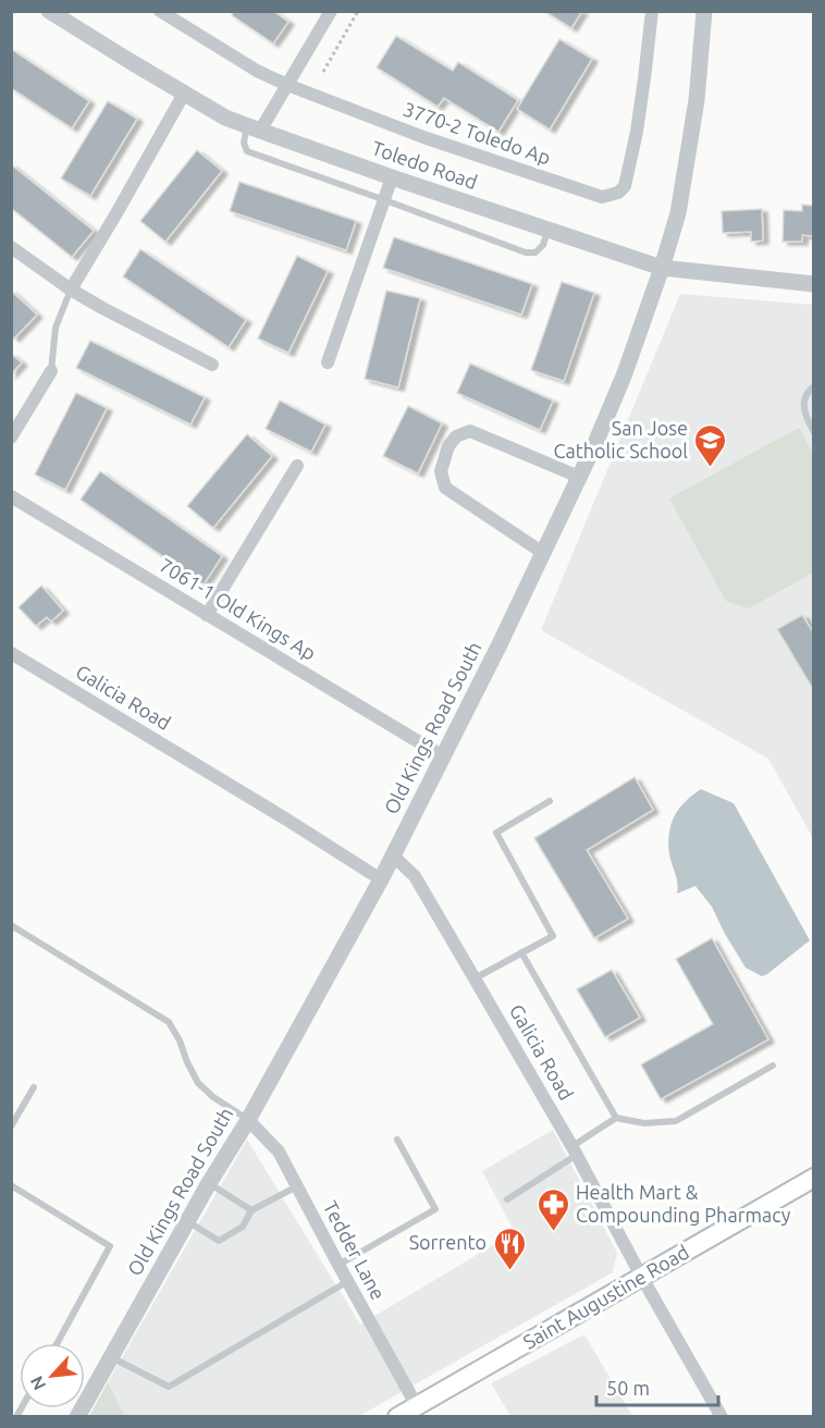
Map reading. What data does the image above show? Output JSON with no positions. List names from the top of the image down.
{
  "streets": {
    "main road": ["Saint Augustine Road"],
    "street": [
      "3770-2 Toledo Ap",
      "Toledo Road",
      "7061-1 Old Kings Ap",
      "Galicia Road",
      "Old Kings Road South",
      "Tedder Lane"
    ]
  },
  "crossings": [
    ["Toledo Road", "Old Kings Road South"],
    ["7061-1 Old Kings Ap", "Old Kings Road South"],
    ["Galicia Road", "Old Kings Road South"],
    ["Galicia Road", "Saint Augustine Road"],
    ["Old Kings Road South", "Tedder Lane"],
    ["Tedder Lane", "Saint Augustine Road"]
  ],
  "places": {
    "school or university": ["San Jose Catholic School"],
    "pharmacy": ["Health Mart & Compounding Pharmacy"],
    "restaurant": ["Sorrento"]
  },
  "scale_bar": "50 m",
  "north": "bottom left"
}
